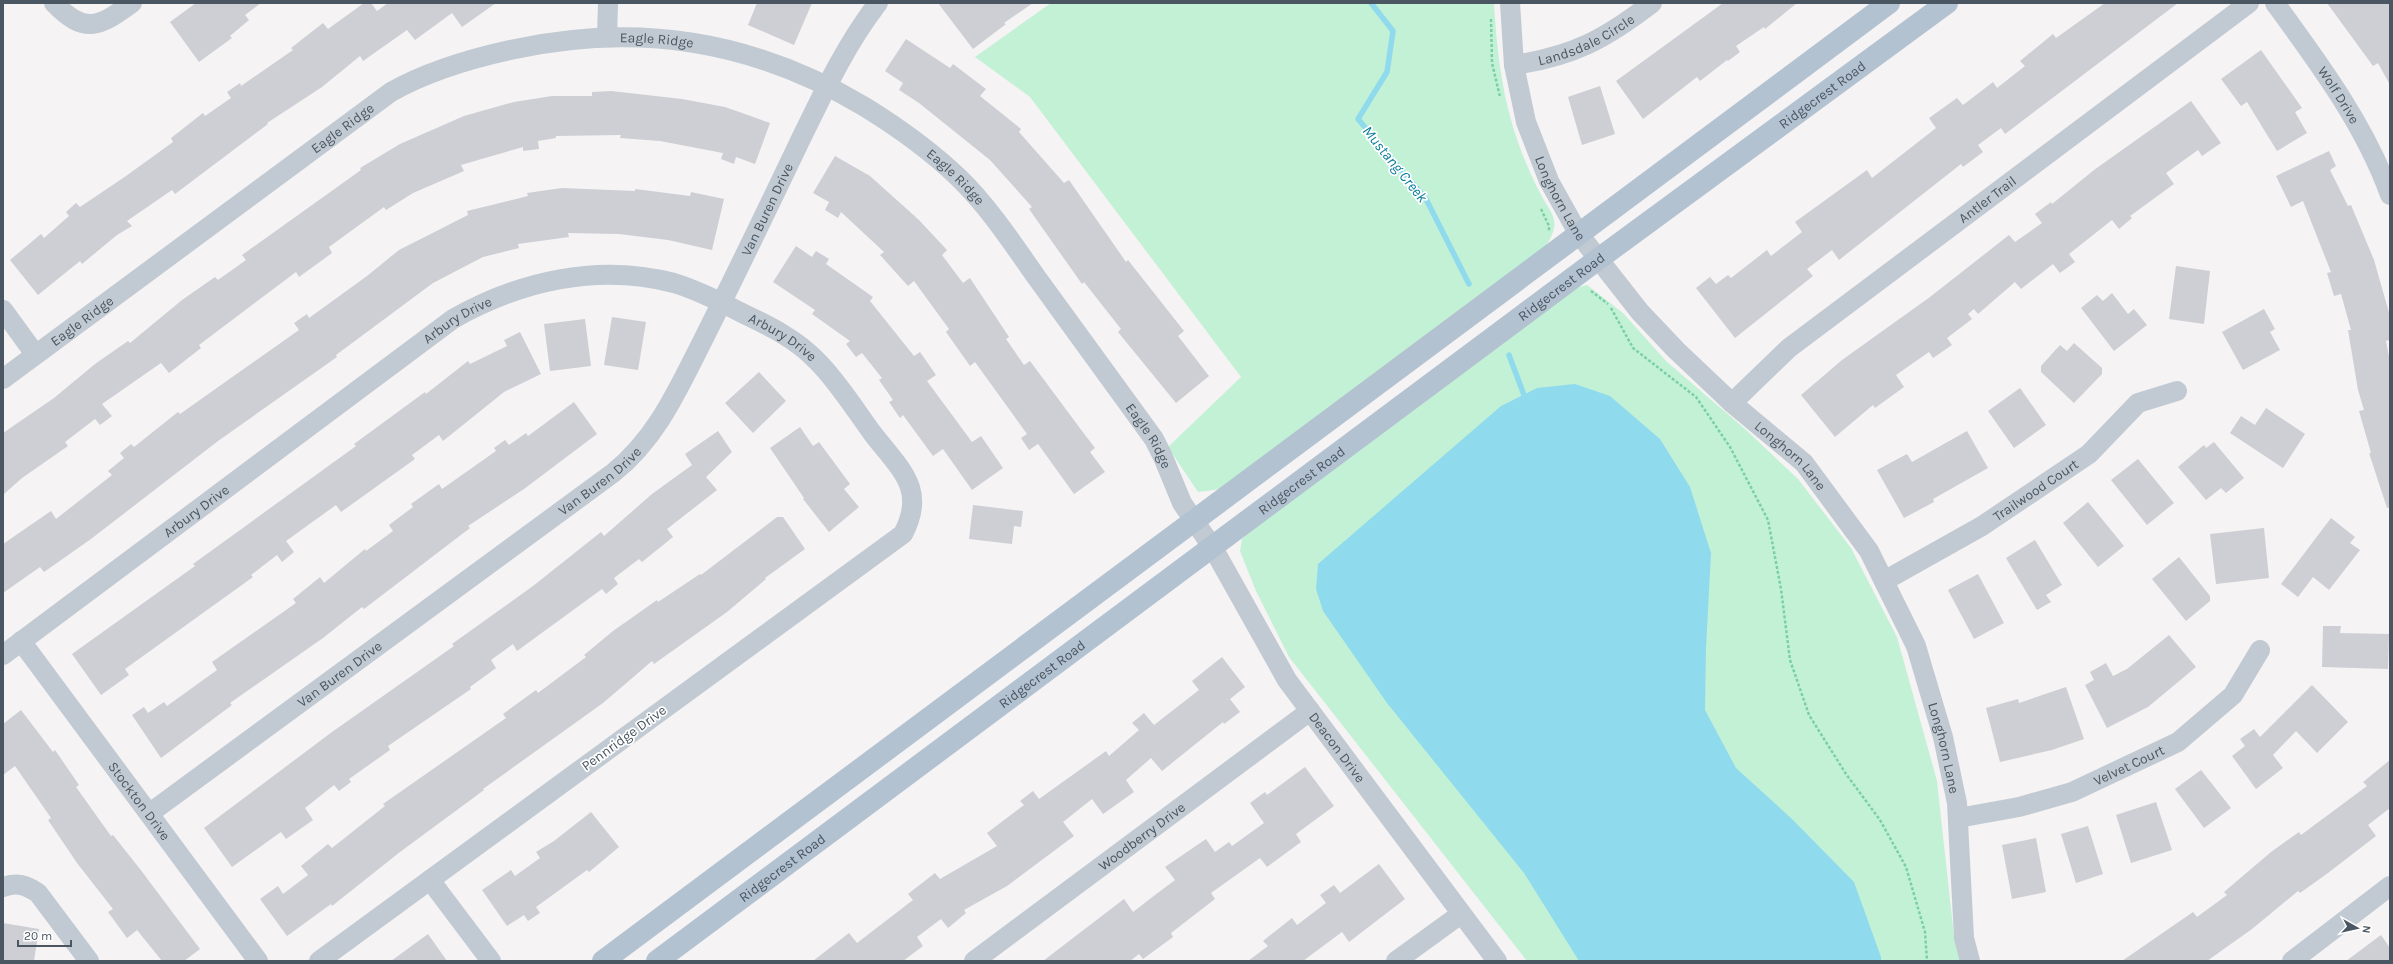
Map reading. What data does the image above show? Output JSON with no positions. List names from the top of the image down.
{
  "streets": {
    "main road": ["Ridgecrest Road"],
    "street": [
      "Landsdale Circle",
      "Eagle Ridge",
      "Wolf Drive",
      "Longhorn Lane",
      "Antler Trail",
      "Van Buren Drive",
      "Arbury Drive",
      "Trailwood Court",
      "Pennridge Drive",
      "Deacon Drive",
      "Velvet Court",
      "Stockton Drive",
      "Woodberry Drive"
    ]
  },
  "crossings": [
    ["Landsdale Circle", "Longhorn Lane"],
    ["Eagle Ridge", "Van Buren Drive"],
    ["Eagle Ridge", "Deacon Drive"],
    ["Ridgecrest Road", "Longhorn Lane"],
    ["Ridgecrest Road", "Deacon Drive"],
    ["Longhorn Lane", "Antler Trail"],
    ["Longhorn Lane", "Trailwood Court"],
    ["Longhorn Lane", "Velvet Court"],
    ["Van Buren Drive", "Arbury Drive"],
    ["Van Buren Drive", "Stockton Drive"],
    ["Arbury Drive", "Pennridge Drive"],
    ["Arbury Drive", "Stockton Drive"],
    ["Deacon Drive", "Woodberry Drive"]
  ],
  "water": ["Mustang Creek"],
  "scale_bar": "20 m",
  "north": "right"
}
